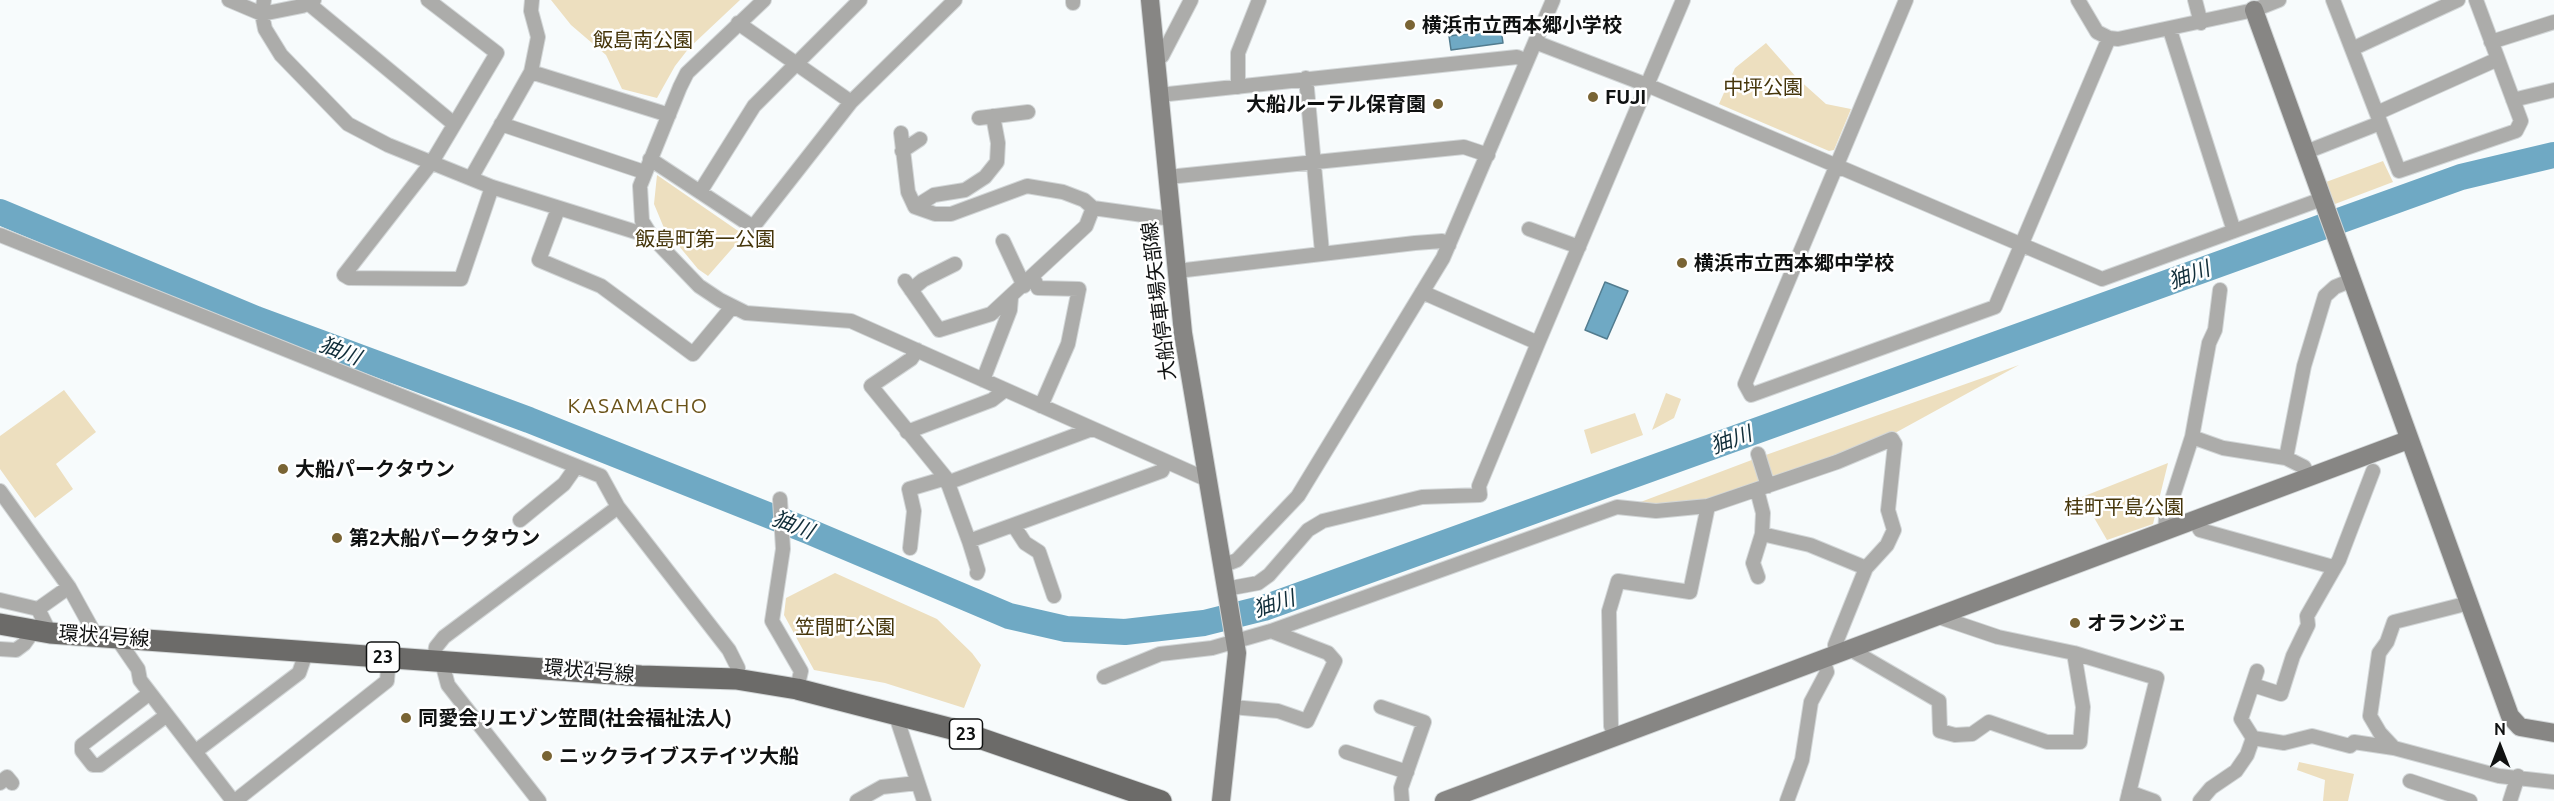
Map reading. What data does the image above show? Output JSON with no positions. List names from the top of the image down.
{
  "streets": {
    "main road": ["環状4号線", "23"],
    "street": ["大船停車場矢部線"]
  },
  "districts": ["KASAMACHO"],
  "water": ["㹨川"],
  "parks": [
    "飯島南公園",
    "中坪公園",
    "飯島町第一公園",
    "桂町平島公園",
    "笠間町公園"
  ],
  "places": [
    "横浜市立西本郷小学校",
    "FUJI",
    "大船ルーテル保育園",
    "横浜市立西本郷中学校",
    "大船パークタウン",
    "第2大船パークタウン",
    "オランジェ",
    "同愛会リエゾン笠間(社会福祉法人)",
    "ニックライブステイツ大船"
  ],
  "north": "top"
}
